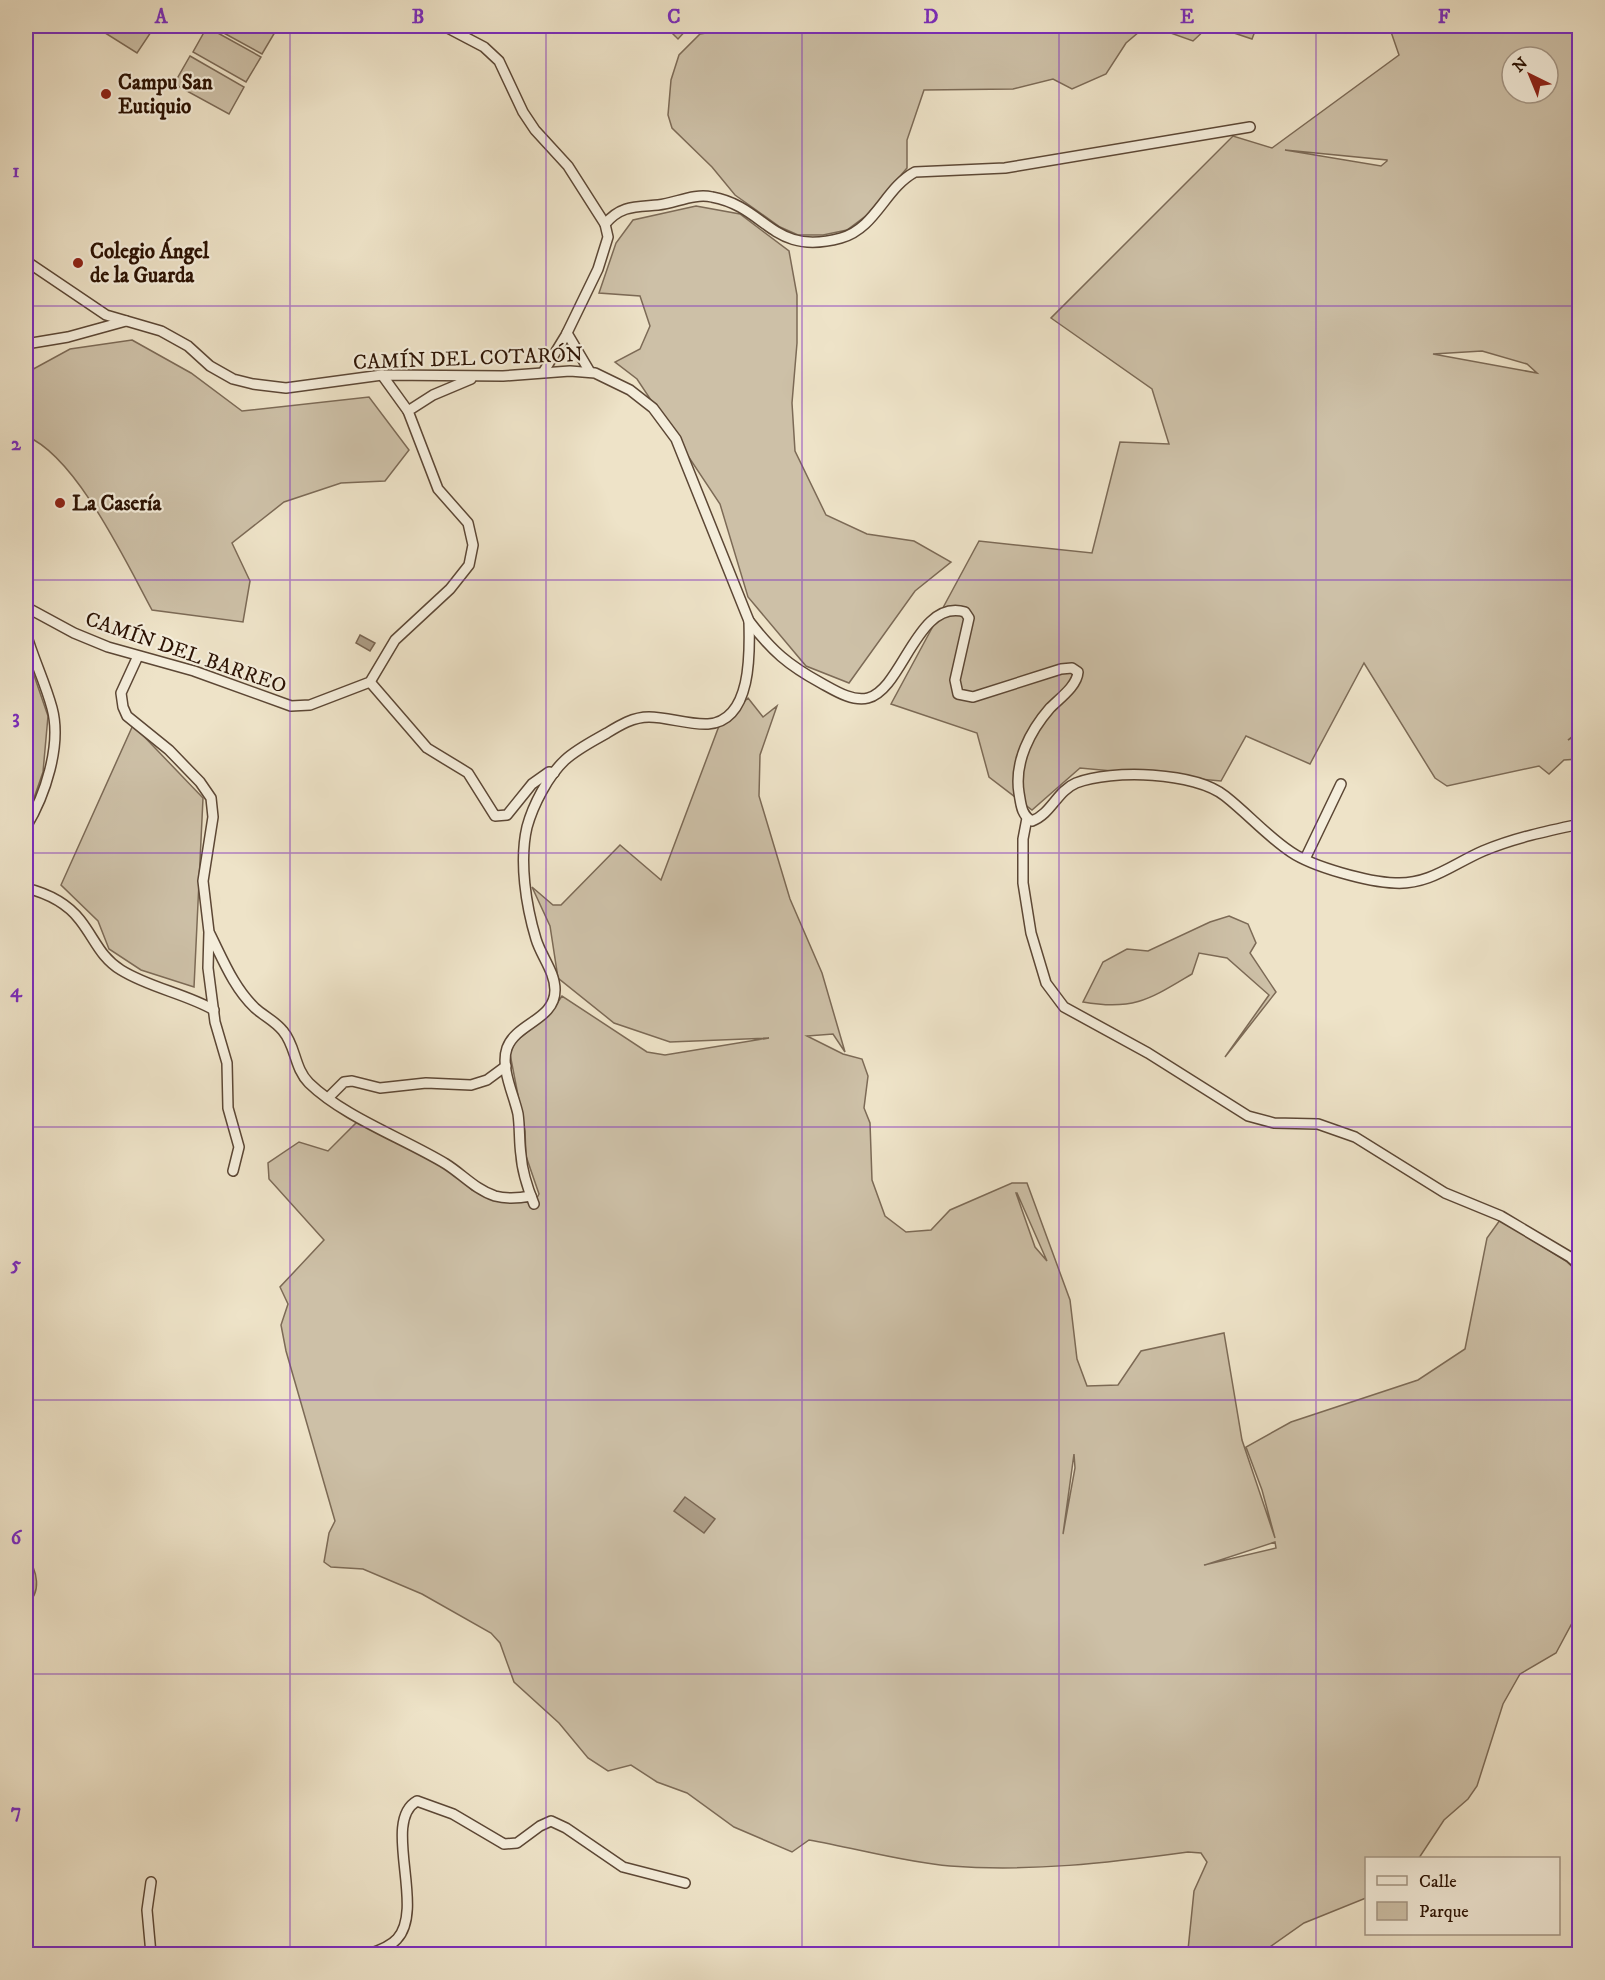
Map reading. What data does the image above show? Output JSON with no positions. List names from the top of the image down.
{
  "streets": {
    "street": ["CAMÍN DEL COTARÓN", "CAMÍN DEL BARREO"]
  },
  "places": ["Campu San Eutiquio", "Colegio Ángel de la Guarda", "La Casería"],
  "legend": ["Calle", "Parque"],
  "north": "top left",
  "grid": {
    "columns": [
      "A",
      "B",
      "C",
      "D",
      "E",
      "F"
    ],
    "rows": [
      "1",
      "2",
      "3",
      "4",
      "5",
      "6",
      "7"
    ]
  }
}
